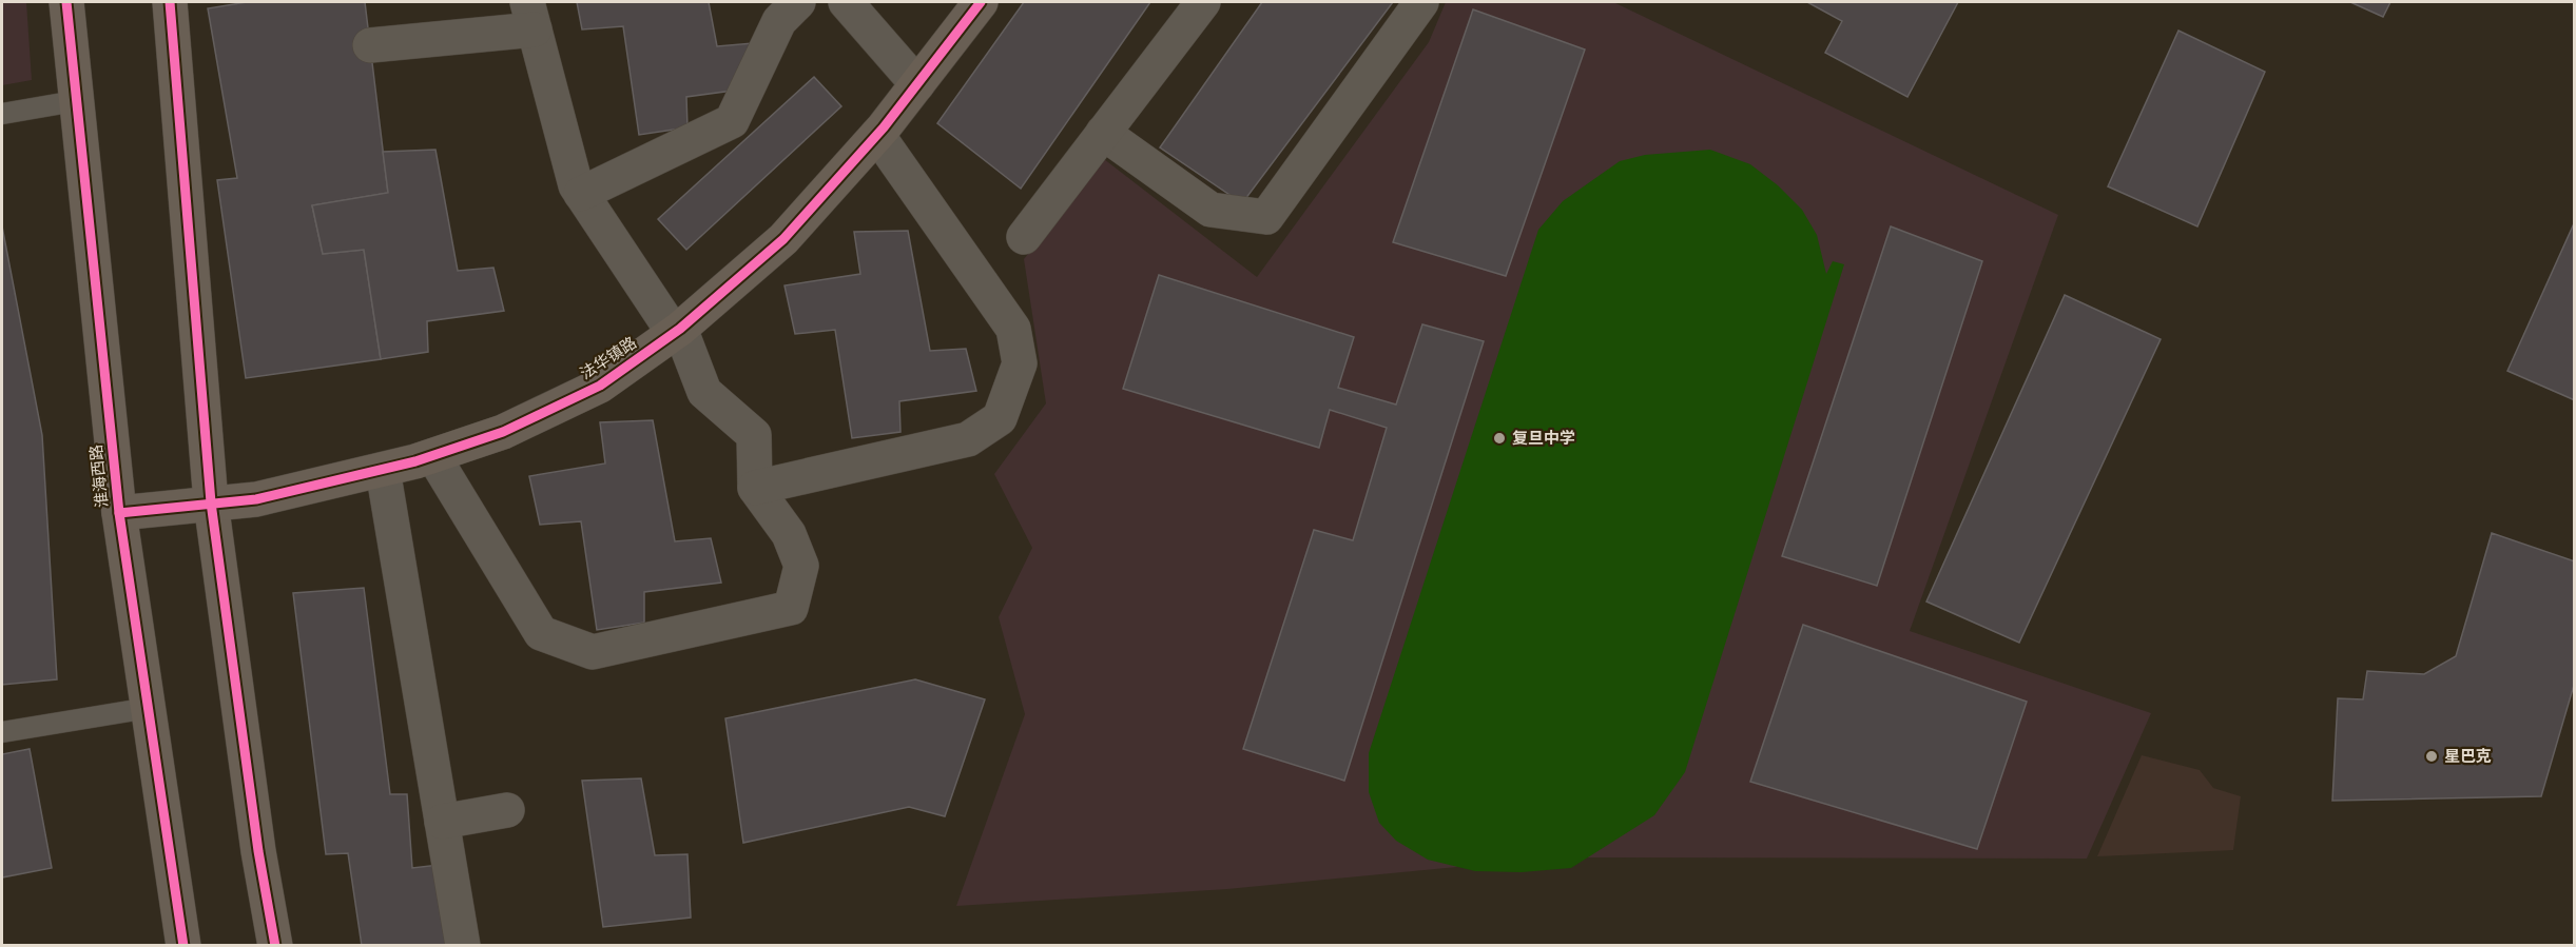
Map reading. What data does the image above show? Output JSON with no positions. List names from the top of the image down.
{
  "streets": {
    "main road": ["法华镇路", "淮海西路"]
  },
  "crossings": [
    ["法华镇路", "淮海西路"]
  ],
  "places": ["复旦中学", "星巴克"]
}
